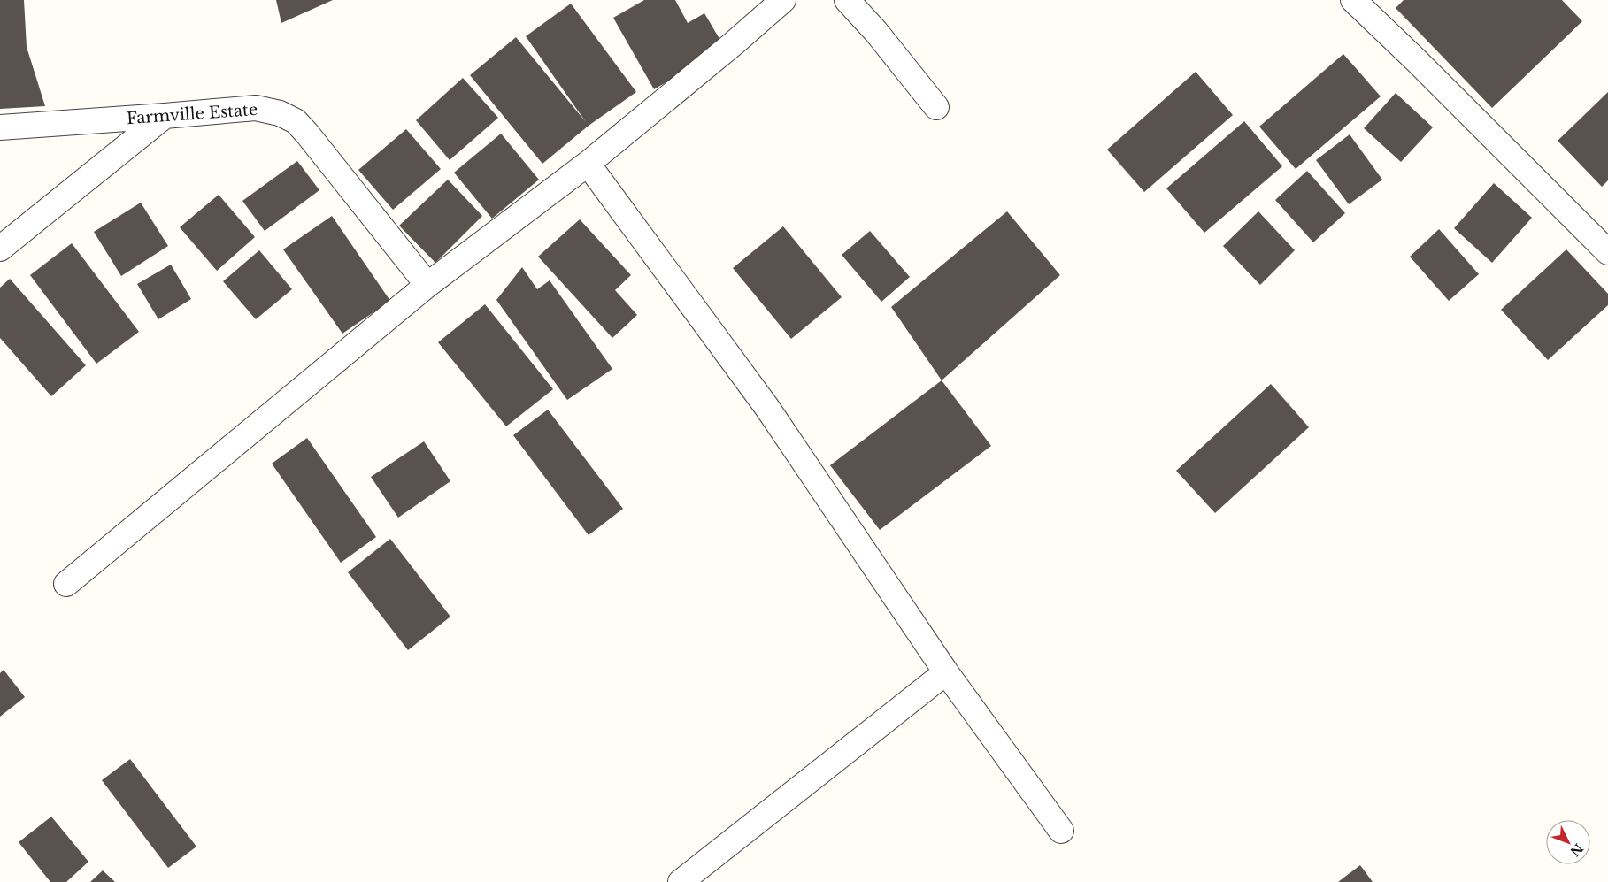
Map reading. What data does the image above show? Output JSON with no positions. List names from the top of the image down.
{
  "streets": {
    "street": ["Farmville Estate"]
  },
  "north": "bottom right"
}
